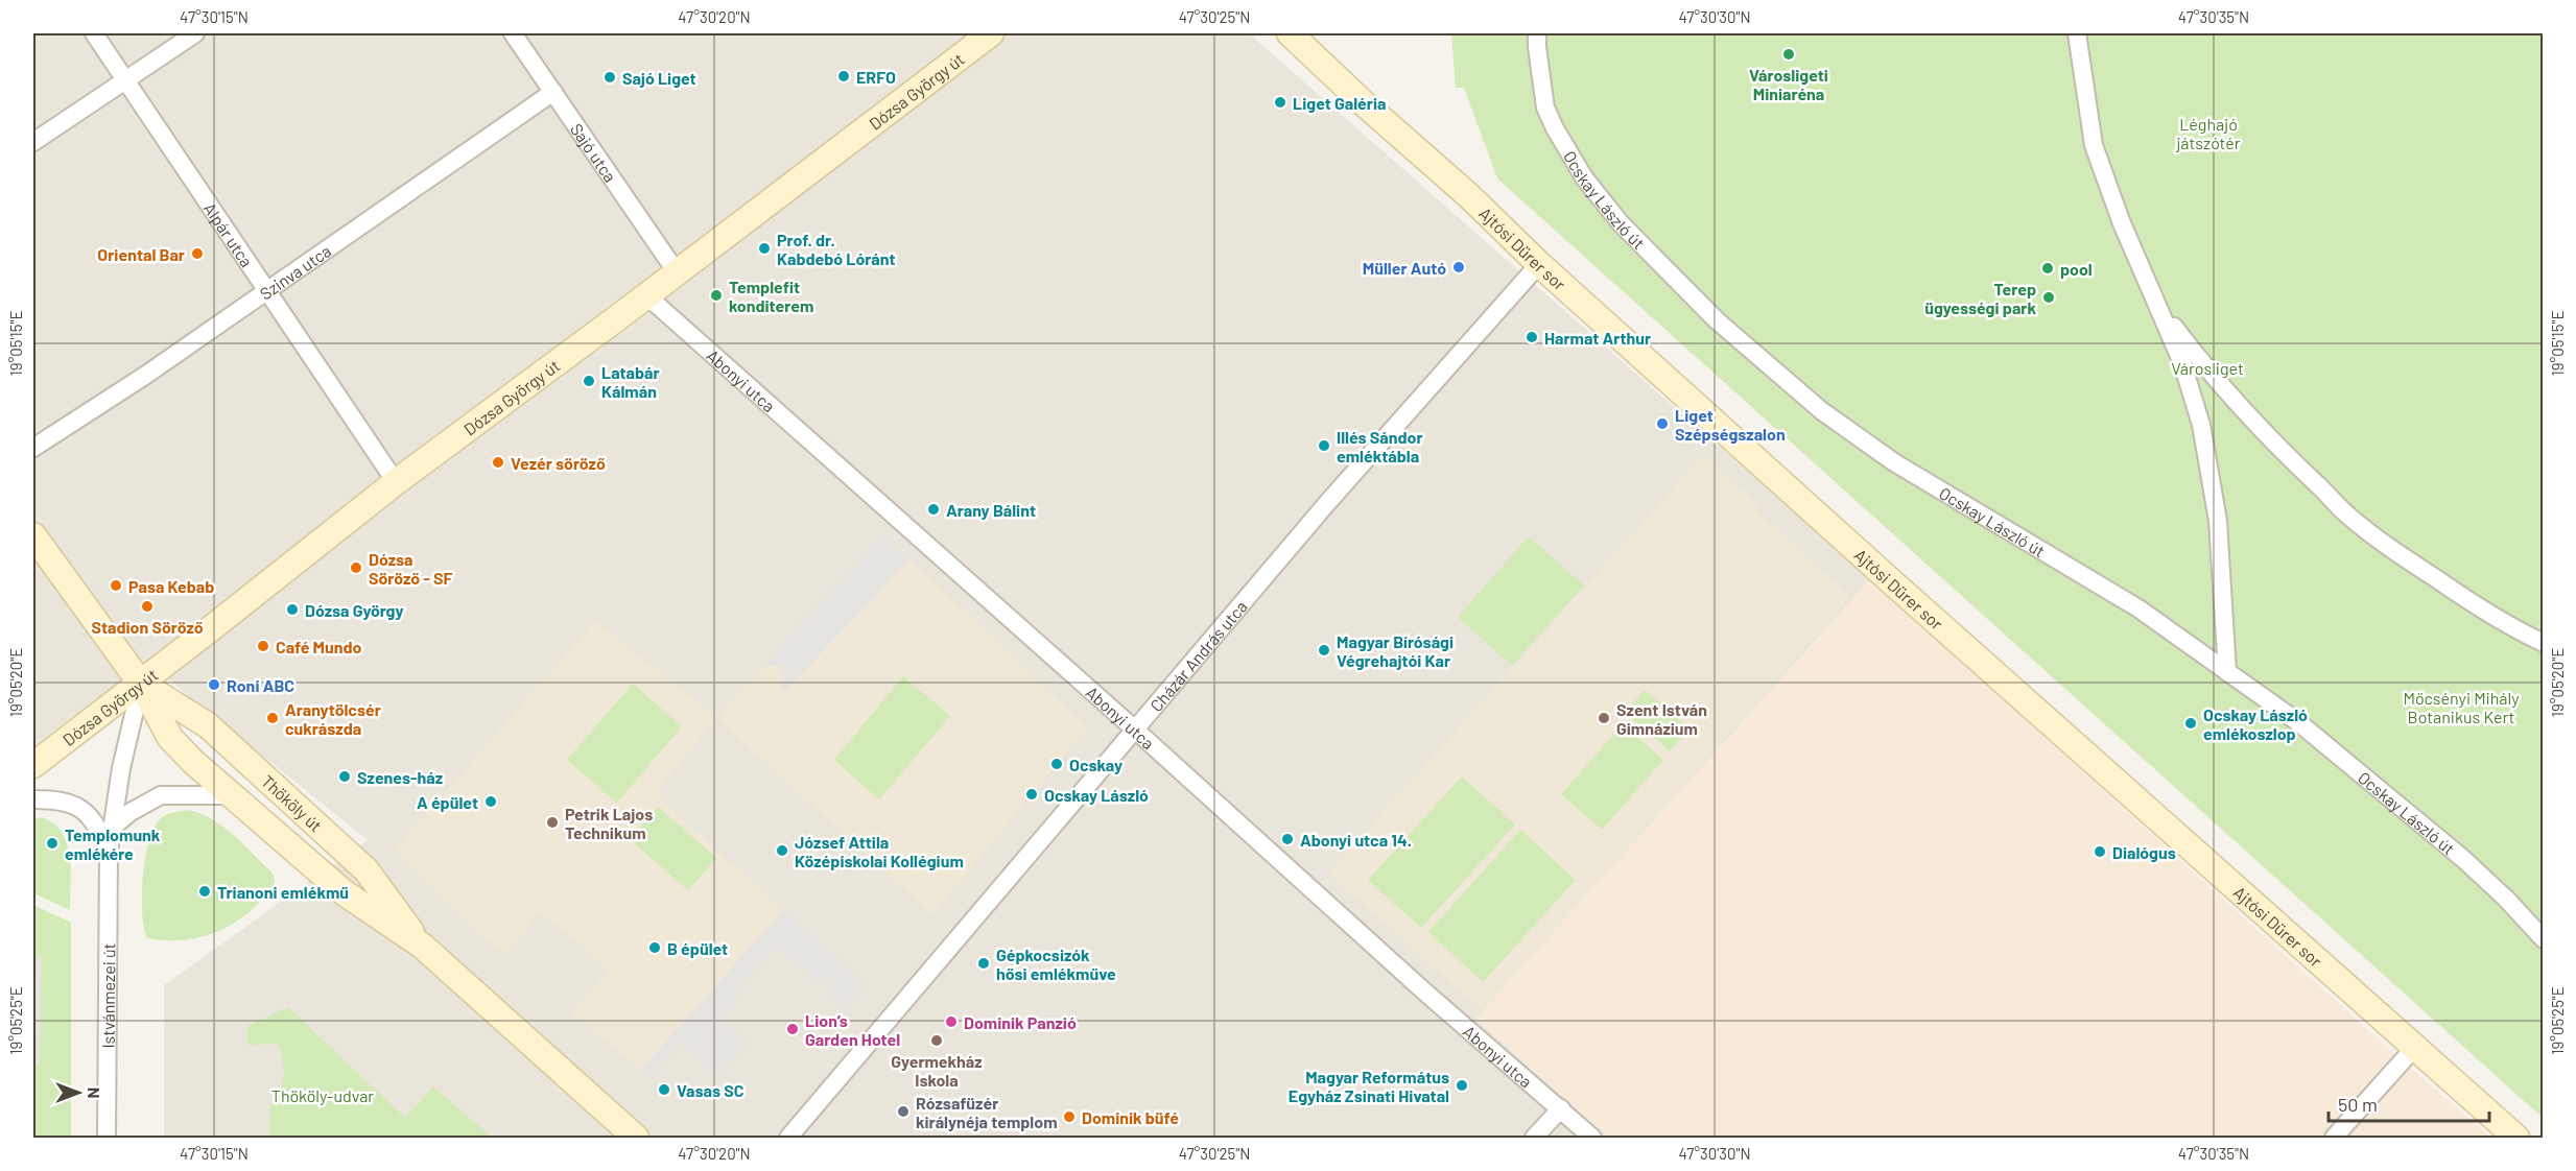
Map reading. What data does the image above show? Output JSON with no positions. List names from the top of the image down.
{
  "streets": {
    "main road": ["Dózsa György út", "Ajtósi Dürer sor", "Thököly út"],
    "street": [
      "Sajó utca",
      "Ocskay László út",
      "Alpár utca",
      "Szinva utca",
      "Abonyi utca",
      "Cházár András utca",
      "Istvánmezei út"
    ]
  },
  "crossings": [
    ["Dózsa György út", "Sajó utca"],
    ["Dózsa György út", "Alpár utca"],
    ["Dózsa György út", "Abonyi utca"],
    ["Dózsa György út", "Thököly út"],
    ["Dózsa György út", "Istvánmezei út"],
    ["Sajó utca", "Szinva utca"],
    ["Alpár utca", "Szinva utca"],
    ["Ajtósi Dürer sor", "Cházár András utca"],
    ["Abonyi utca", "Cházár András utca"],
    ["Thököly út", "Istvánmezei út"]
  ],
  "parks": [
    "Léghajó játszótér",
    "Városliget",
    "Mőcsényi Mihály Botanikus Kert",
    "Thököly-udvar"
  ],
  "places": [
    "Városligeti Miniaréna",
    "ERFO",
    "Sajó Liget",
    "Liget Galéria",
    "Prof. dr. Kabdebó Lóránt",
    "Oriental Bar",
    "Müller Autó",
    "pool",
    "Templefit konditerem",
    "Terep ügyességi park",
    "Harmat Arthur",
    "Latabár Kálmán",
    "Liget Szépségszalon",
    "Illés Sándor emléktábla",
    "Vezér söröző",
    "Arany Bálint",
    "Dózsa Söröző - SF",
    "Pasa Kebab",
    "Stadion Söröző",
    "Dózsa György",
    "Café Mundo",
    "Magyar Bírósági Végrehajtói Kar",
    "Roni ABC",
    "Aranytölcsér cukrászda",
    "Szent István Gimnázium",
    "Ocskay László emlékoszlop",
    "Ocskay",
    "Szenes-ház",
    "Ocskay László",
    "A épület",
    "Petrik Lajos Technikum",
    "Abonyi utca 14.",
    "Templomunk emlékére",
    "József Attila Középiskolai Kollégium",
    "Dialógus",
    "Trianoni emlékmű",
    "B épület",
    "Gépkocsizók hősi emlékműve",
    "Dominik Panzió",
    "Lion’s Garden Hotel",
    "Gyermekház Iskola",
    "Magyar Református Egyház Zsinati Hivatal",
    "Vasas SC",
    "Rózsafüzér királynéja templom",
    "Dominik büfé"
  ],
  "scale_bar": "50 m",
  "north": "right",
  "coordinates": [
    "47°30'15\"N",
    "47°30'20\"N",
    "47°30'25\"N",
    "47°30'30\"N",
    "47°30'35\"N",
    "19°05'15\"E",
    "19°05'20\"E",
    "19°05'25\"E"
  ]
}
